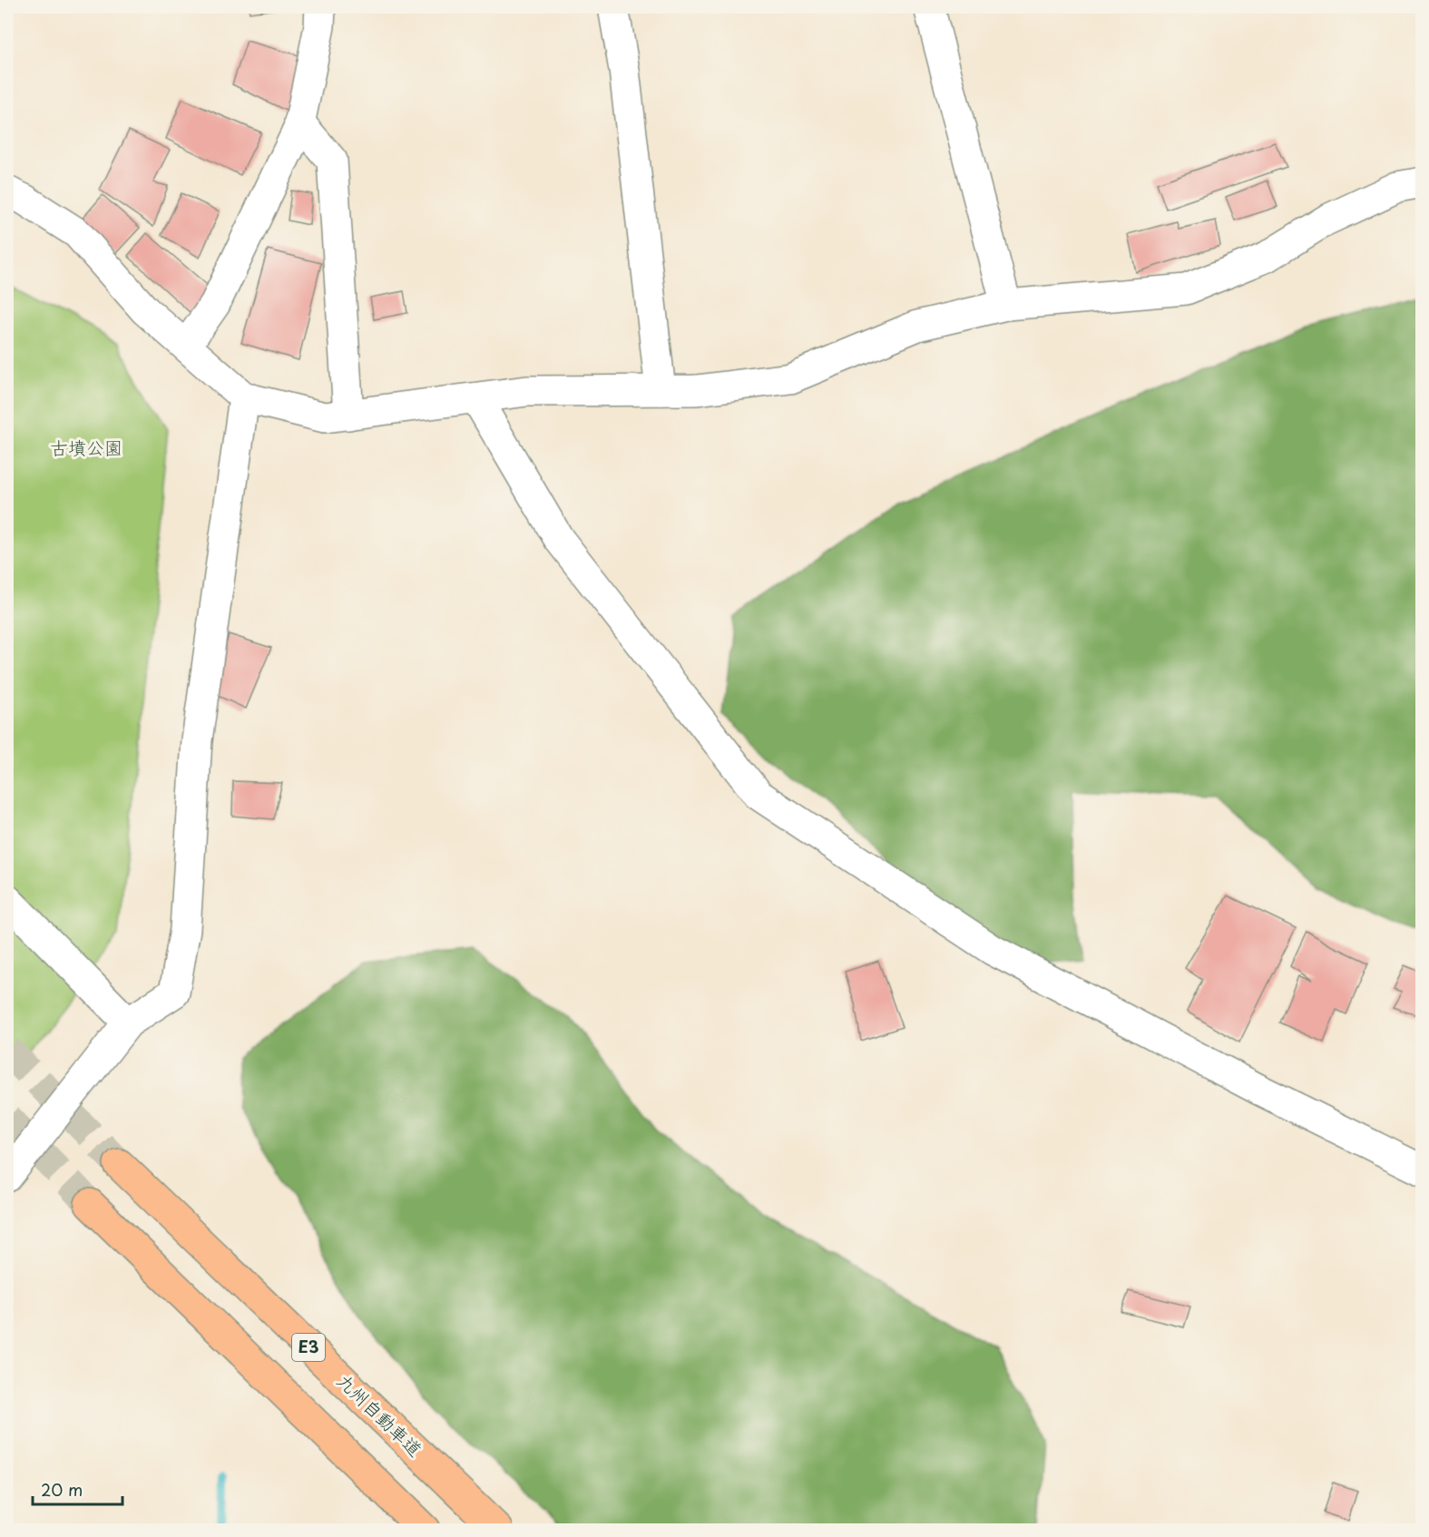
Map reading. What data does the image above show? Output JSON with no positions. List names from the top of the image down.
{
  "streets": {
    "highway": ["E3", "九州自動車道"]
  },
  "parks": ["古墳公園"],
  "scale_bar": "20 m"
}
